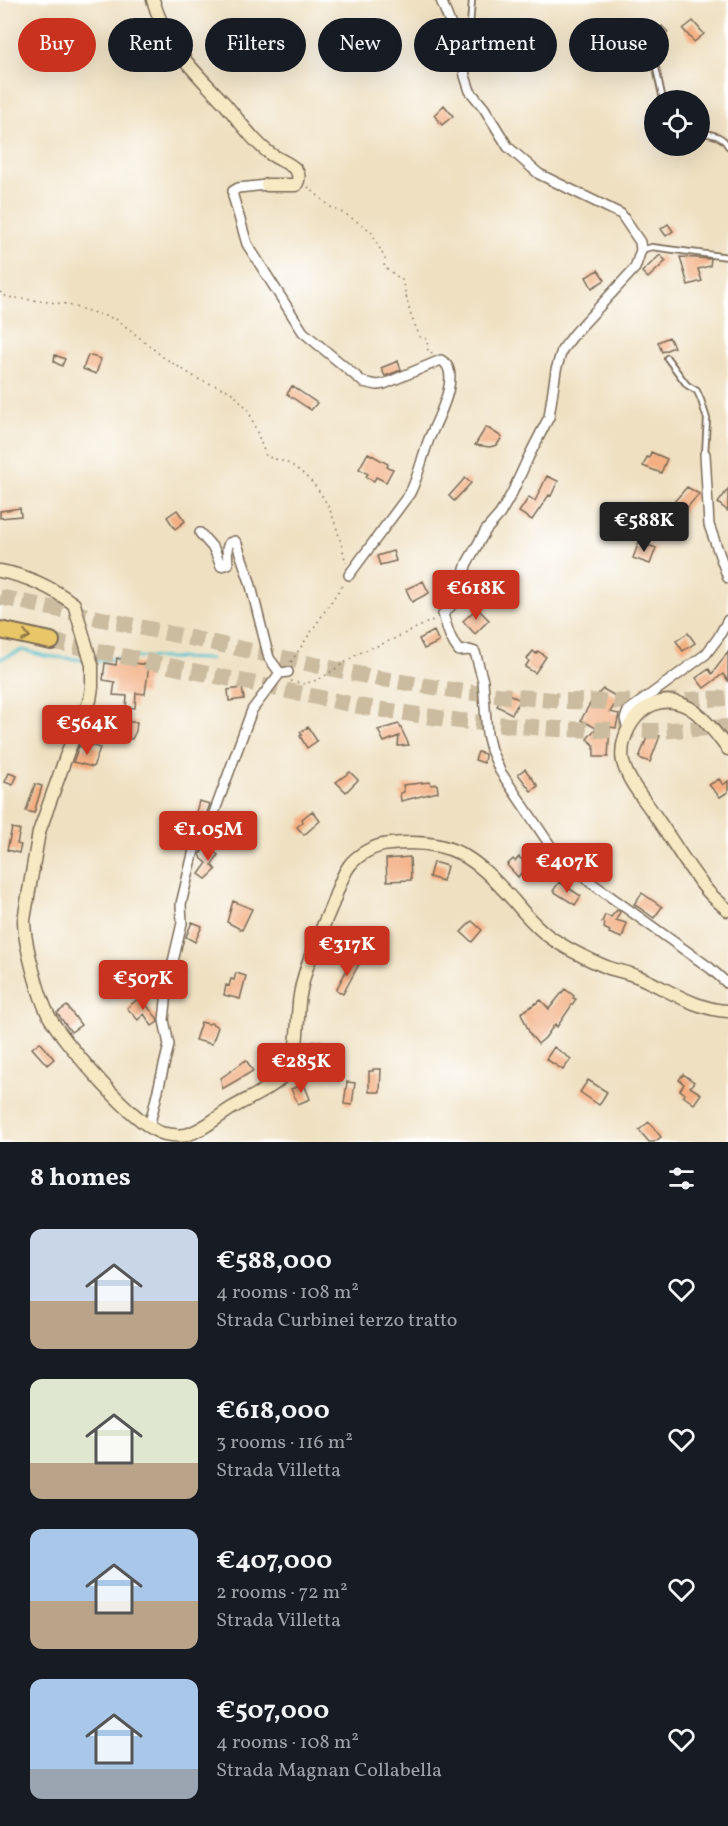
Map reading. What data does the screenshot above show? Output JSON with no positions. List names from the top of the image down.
{
  "page": {
    "chip": [
      "Buy",
      "Rent",
      "Filters",
      "New",
      "Apartment",
      "House"
    ],
    "price": [
      "€588K",
      "€618K",
      "€564K",
      "€1.05M",
      "€407K",
      "€317K",
      "€507K",
      "€285K"
    ],
    "heading": "8 homes",
    "list": [
      {
        "name": "€588,000",
        "note": "4 rooms · 108 m² · Strada Curbinei terzo tratto"
      },
      {
        "name": "€618,000",
        "note": "3 rooms · 116 m² · Strada Villetta"
      },
      {
        "name": "€407,000",
        "note": "2 rooms · 72 m² · Strada Villetta"
      },
      {
        "name": "€507,000",
        "note": "4 rooms · 108 m² · Strada Magnan Collabella"
      }
    ]
  }
}
